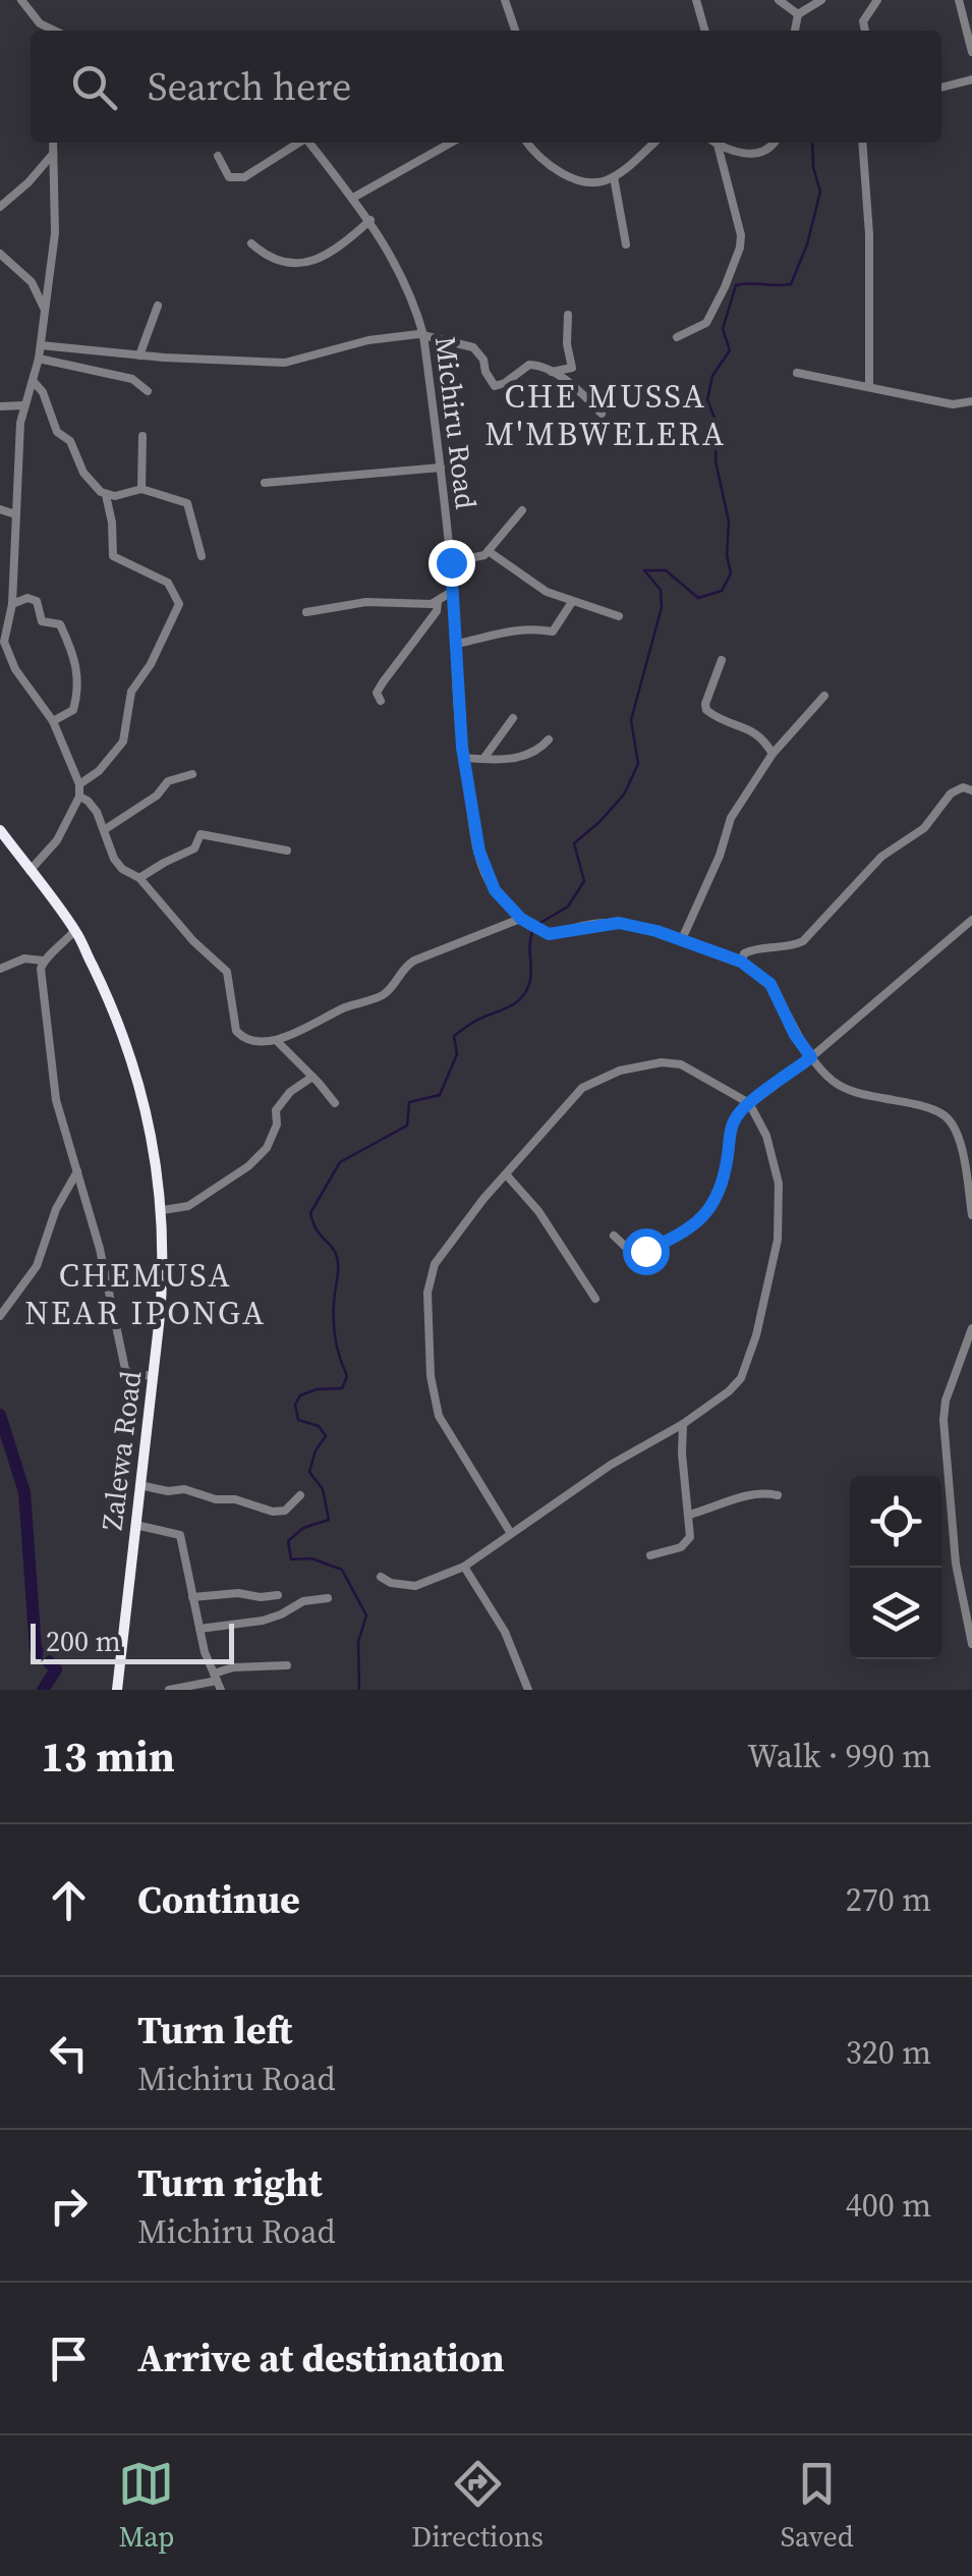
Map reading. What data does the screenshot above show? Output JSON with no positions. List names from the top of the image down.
{
  "streets": {
    "highway": ["Zalewa Road"],
    "street": ["Michiru Road"]
  },
  "districts": ["CHE MUSSA M'MBWELERA", "CHEMUSA NEAR IPONGA"],
  "scale_bar": "200 m",
  "page": {
    "search": "Search here",
    "scale": "200 m",
    "heading": ["13 min", "Walk · 990 m"],
    "list": [
      ["Continue", "270 m"],
      ["Turn left", "Michiru Road", "320 m"],
      ["Turn right", "Michiru Road", "400 m"],
      "Arrive at destination"
    ],
    "nav": ["Map", "Directions", "Saved"]
  }
}
